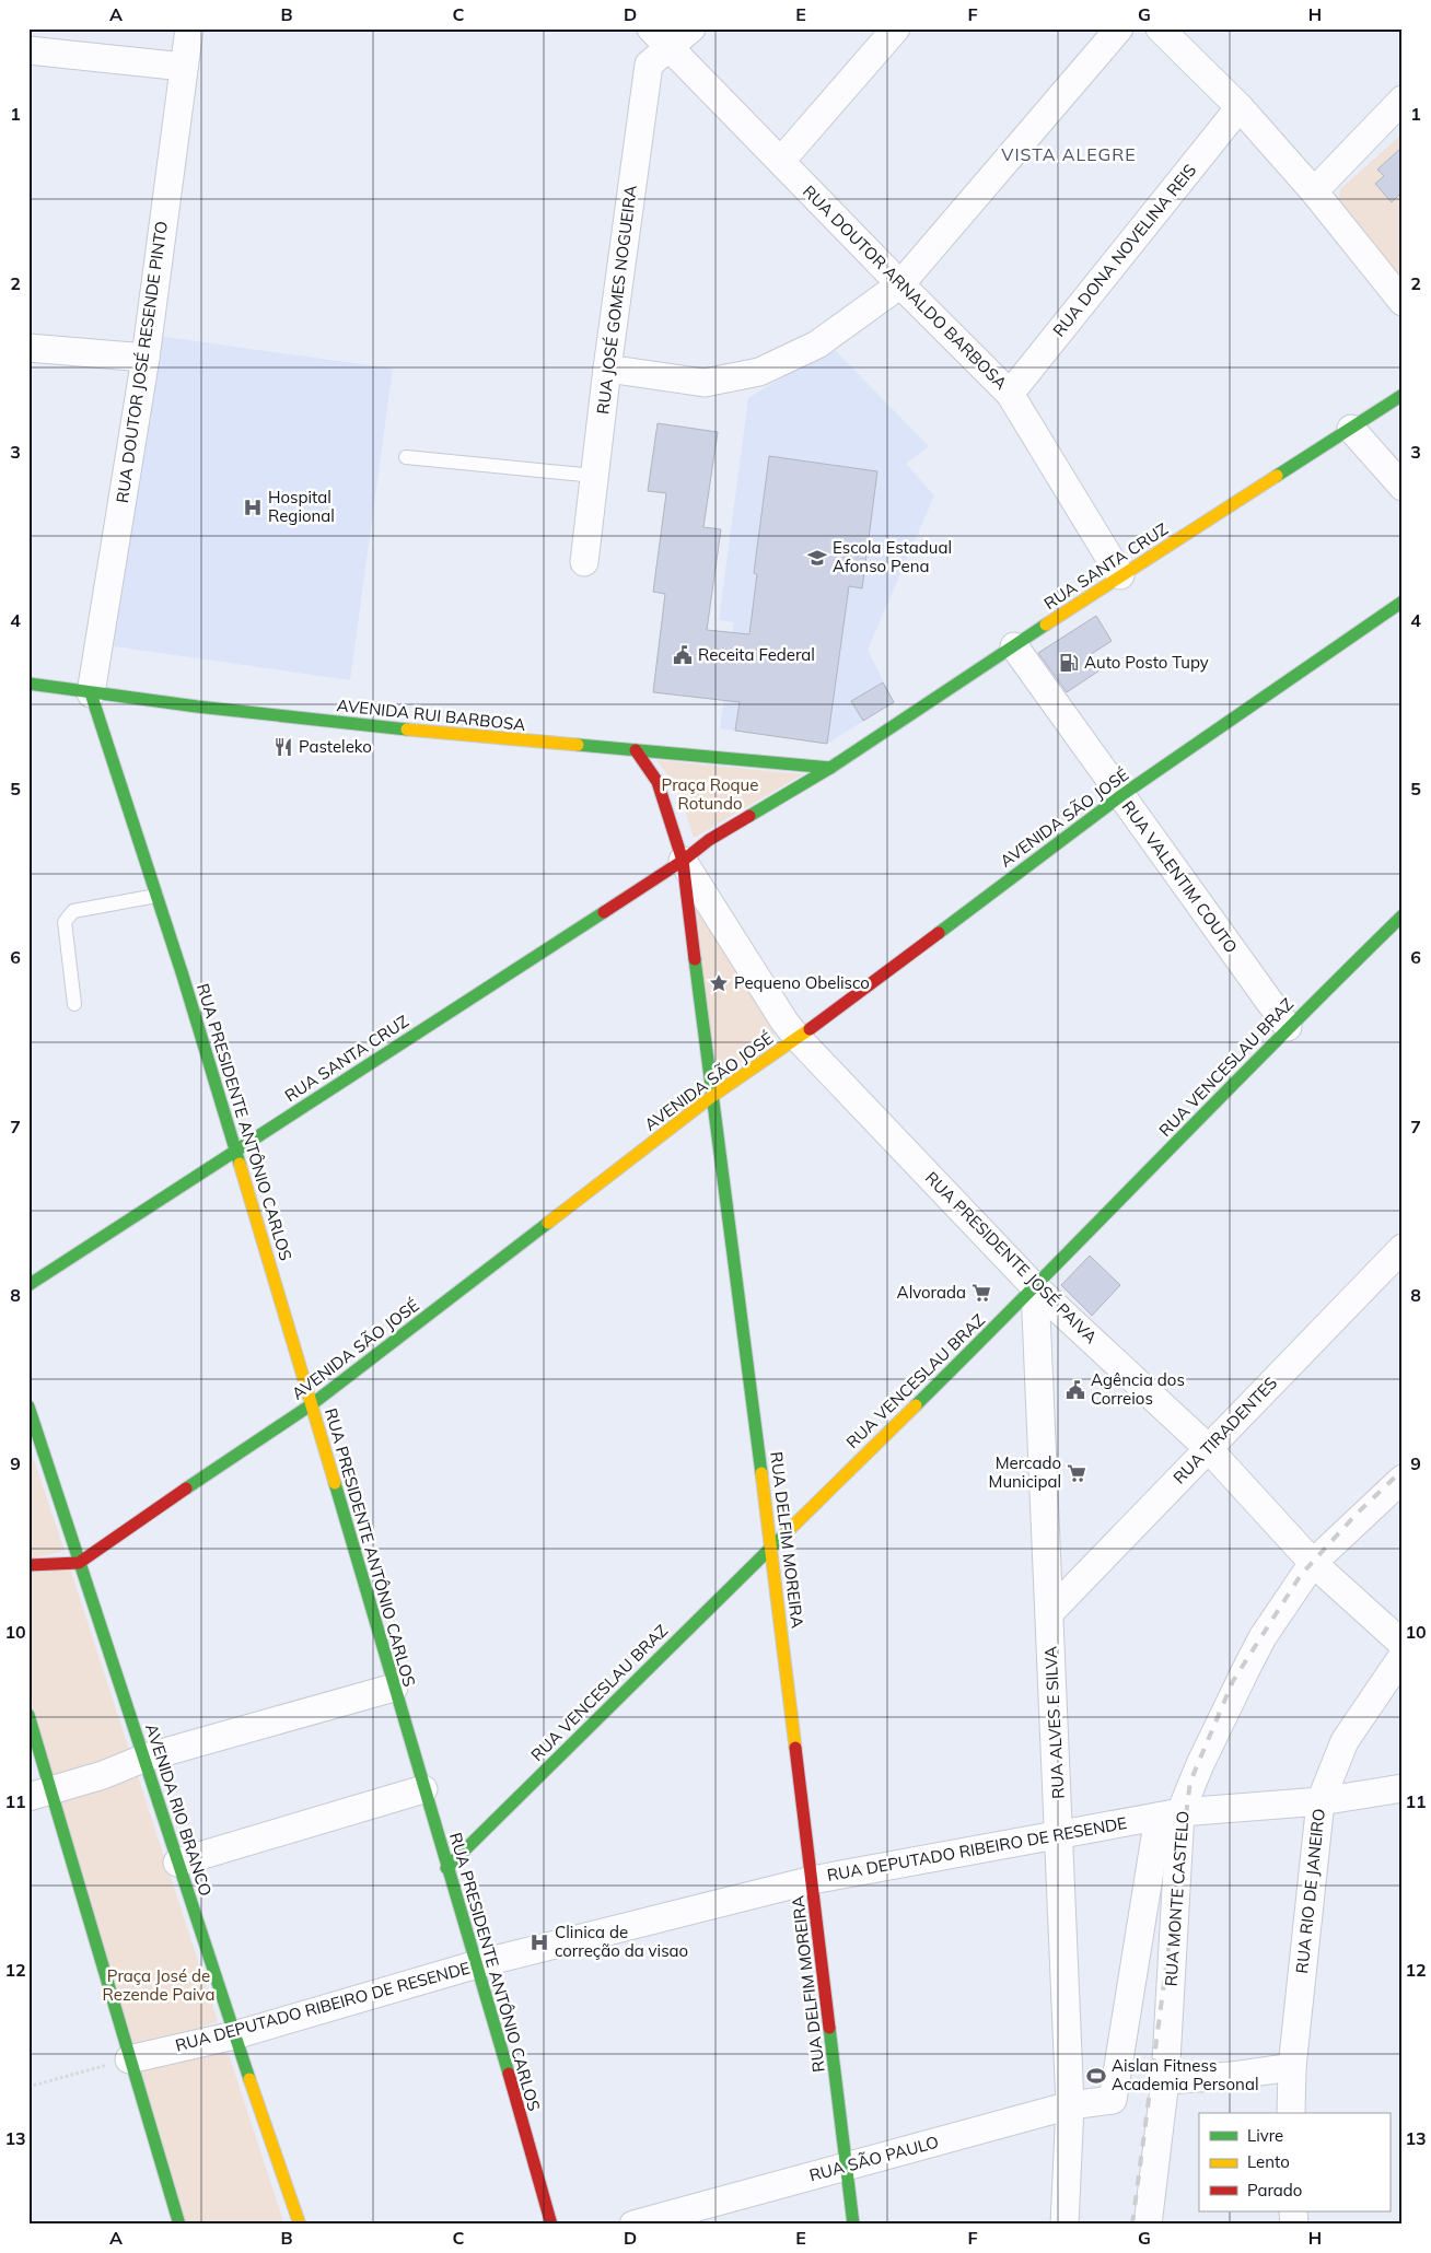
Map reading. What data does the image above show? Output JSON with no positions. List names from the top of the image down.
{
  "streets": {
    "main road": [
      "RUA SANTA CRUZ",
      "AVENIDA RUI BARBOSA",
      "AVENIDA SÃO JOSÉ",
      "RUA VENCESLAU BRAZ",
      "RUA PRESIDENTE ANTÔNIO CARLOS",
      "RUA DELFIM MOREIRA",
      "AVENIDA RIO BRANCO"
    ],
    "street": [
      "RUA DONA NOVELINA REIS",
      "RUA DOUTOR ARNALDO BARBOSA",
      "RUA JOSÉ GOMES NOGUEIRA",
      "RUA DOUTOR JOSÉ RESENDE PINTO",
      "RUA VALENTIM COUTO",
      "RUA PRESIDENTE JOSÉ PAIVA",
      "RUA TIRADENTES",
      "RUA ALVES E SILVA",
      "RUA DEPUTADO RIBEIRO DE RESENDE",
      "RUA RIO DE JANEIRO",
      "RUA MONTE CASTELO",
      "RUA SÃO PAULO"
    ]
  },
  "crossings": [
    ["RUA DONA NOVELINA REIS", "RUA DOUTOR ARNALDO BARBOSA"],
    ["RUA DOUTOR ARNALDO BARBOSA", "RUA JOSÉ GOMES NOGUEIRA"],
    ["RUA DOUTOR ARNALDO BARBOSA", "RUA SANTA CRUZ"],
    ["RUA DOUTOR JOSÉ RESENDE PINTO", "AVENIDA RUI BARBOSA"],
    ["RUA DOUTOR JOSÉ RESENDE PINTO", "RUA PRESIDENTE ANTÔNIO CARLOS"],
    ["RUA SANTA CRUZ", "AVENIDA RUI BARBOSA"],
    ["RUA SANTA CRUZ", "RUA VALENTIM COUTO"],
    ["RUA SANTA CRUZ", "RUA PRESIDENTE ANTÔNIO CARLOS"],
    ["RUA SANTA CRUZ", "RUA PRESIDENTE JOSÉ PAIVA"],
    ["RUA SANTA CRUZ", "RUA DELFIM MOREIRA"],
    ["AVENIDA RUI BARBOSA", "RUA PRESIDENTE ANTÔNIO CARLOS"],
    ["AVENIDA SÃO JOSÉ", "RUA VALENTIM COUTO"],
    ["AVENIDA SÃO JOSÉ", "RUA PRESIDENTE ANTÔNIO CARLOS"],
    ["AVENIDA SÃO JOSÉ", "RUA PRESIDENTE JOSÉ PAIVA"],
    ["AVENIDA SÃO JOSÉ", "RUA DELFIM MOREIRA"],
    ["AVENIDA SÃO JOSÉ", "AVENIDA RIO BRANCO"],
    ["RUA VALENTIM COUTO", "RUA VENCESLAU BRAZ"],
    ["RUA VENCESLAU BRAZ", "RUA PRESIDENTE ANTÔNIO CARLOS"],
    ["RUA VENCESLAU BRAZ", "RUA PRESIDENTE JOSÉ PAIVA"],
    ["RUA VENCESLAU BRAZ", "RUA DELFIM MOREIRA"],
    ["RUA VENCESLAU BRAZ", "RUA ALVES E SILVA"],
    ["RUA PRESIDENTE ANTÔNIO CARLOS", "RUA DEPUTADO RIBEIRO DE RESENDE"],
    ["RUA PRESIDENTE JOSÉ PAIVA", "RUA TIRADENTES"],
    ["RUA PRESIDENTE JOSÉ PAIVA", "RUA DELFIM MOREIRA"],
    ["RUA PRESIDENTE JOSÉ PAIVA", "RUA ALVES E SILVA"],
    ["RUA PRESIDENTE JOSÉ PAIVA", "RUA MONTE CASTELO"],
    ["RUA TIRADENTES", "RUA ALVES E SILVA"],
    ["RUA DELFIM MOREIRA", "RUA DEPUTADO RIBEIRO DE RESENDE"],
    ["RUA DELFIM MOREIRA", "RUA SÃO PAULO"],
    ["RUA ALVES E SILVA", "RUA DEPUTADO RIBEIRO DE RESENDE"],
    ["RUA ALVES E SILVA", "RUA SÃO PAULO"],
    ["AVENIDA RIO BRANCO", "RUA DEPUTADO RIBEIRO DE RESENDE"],
    ["RUA DEPUTADO RIBEIRO DE RESENDE", "RUA RIO DE JANEIRO"],
    ["RUA DEPUTADO RIBEIRO DE RESENDE", "RUA MONTE CASTELO"],
    ["RUA DEPUTADO RIBEIRO DE RESENDE", "RUA SÃO PAULO"],
    ["RUA MONTE CASTELO", "RUA SÃO PAULO"]
  ],
  "districts": ["VISTA ALEGRE"],
  "parks": ["Praça Roque Rotundo", "Praça José de Rezende Paiva"],
  "places": {
    "hospital": ["Hospital Regional", "Clinica de correção da visao"],
    "school or university": ["Escola Estadual Afonso Pena"],
    "public building": ["Receita Federal", "Agência dos Correios"],
    "fuel station": ["Auto Posto Tupy"],
    "restaurant": ["Pasteleko"],
    "place": ["Pequeno Obelisco"],
    "supermarket": ["Alvorada", "Mercado Municipal"],
    "sports": ["Aislan Fitness Academia Personal"]
  },
  "legend": ["Livre", "Lento", "Parado"],
  "grid": {
    "columns": [
      "A",
      "B",
      "C",
      "D",
      "E",
      "F",
      "G",
      "H"
    ],
    "rows": [
      "1",
      "2",
      "3",
      "4",
      "5",
      "6",
      "7",
      "8",
      "9",
      "10",
      "11",
      "12",
      "13"
    ]
  }
}
